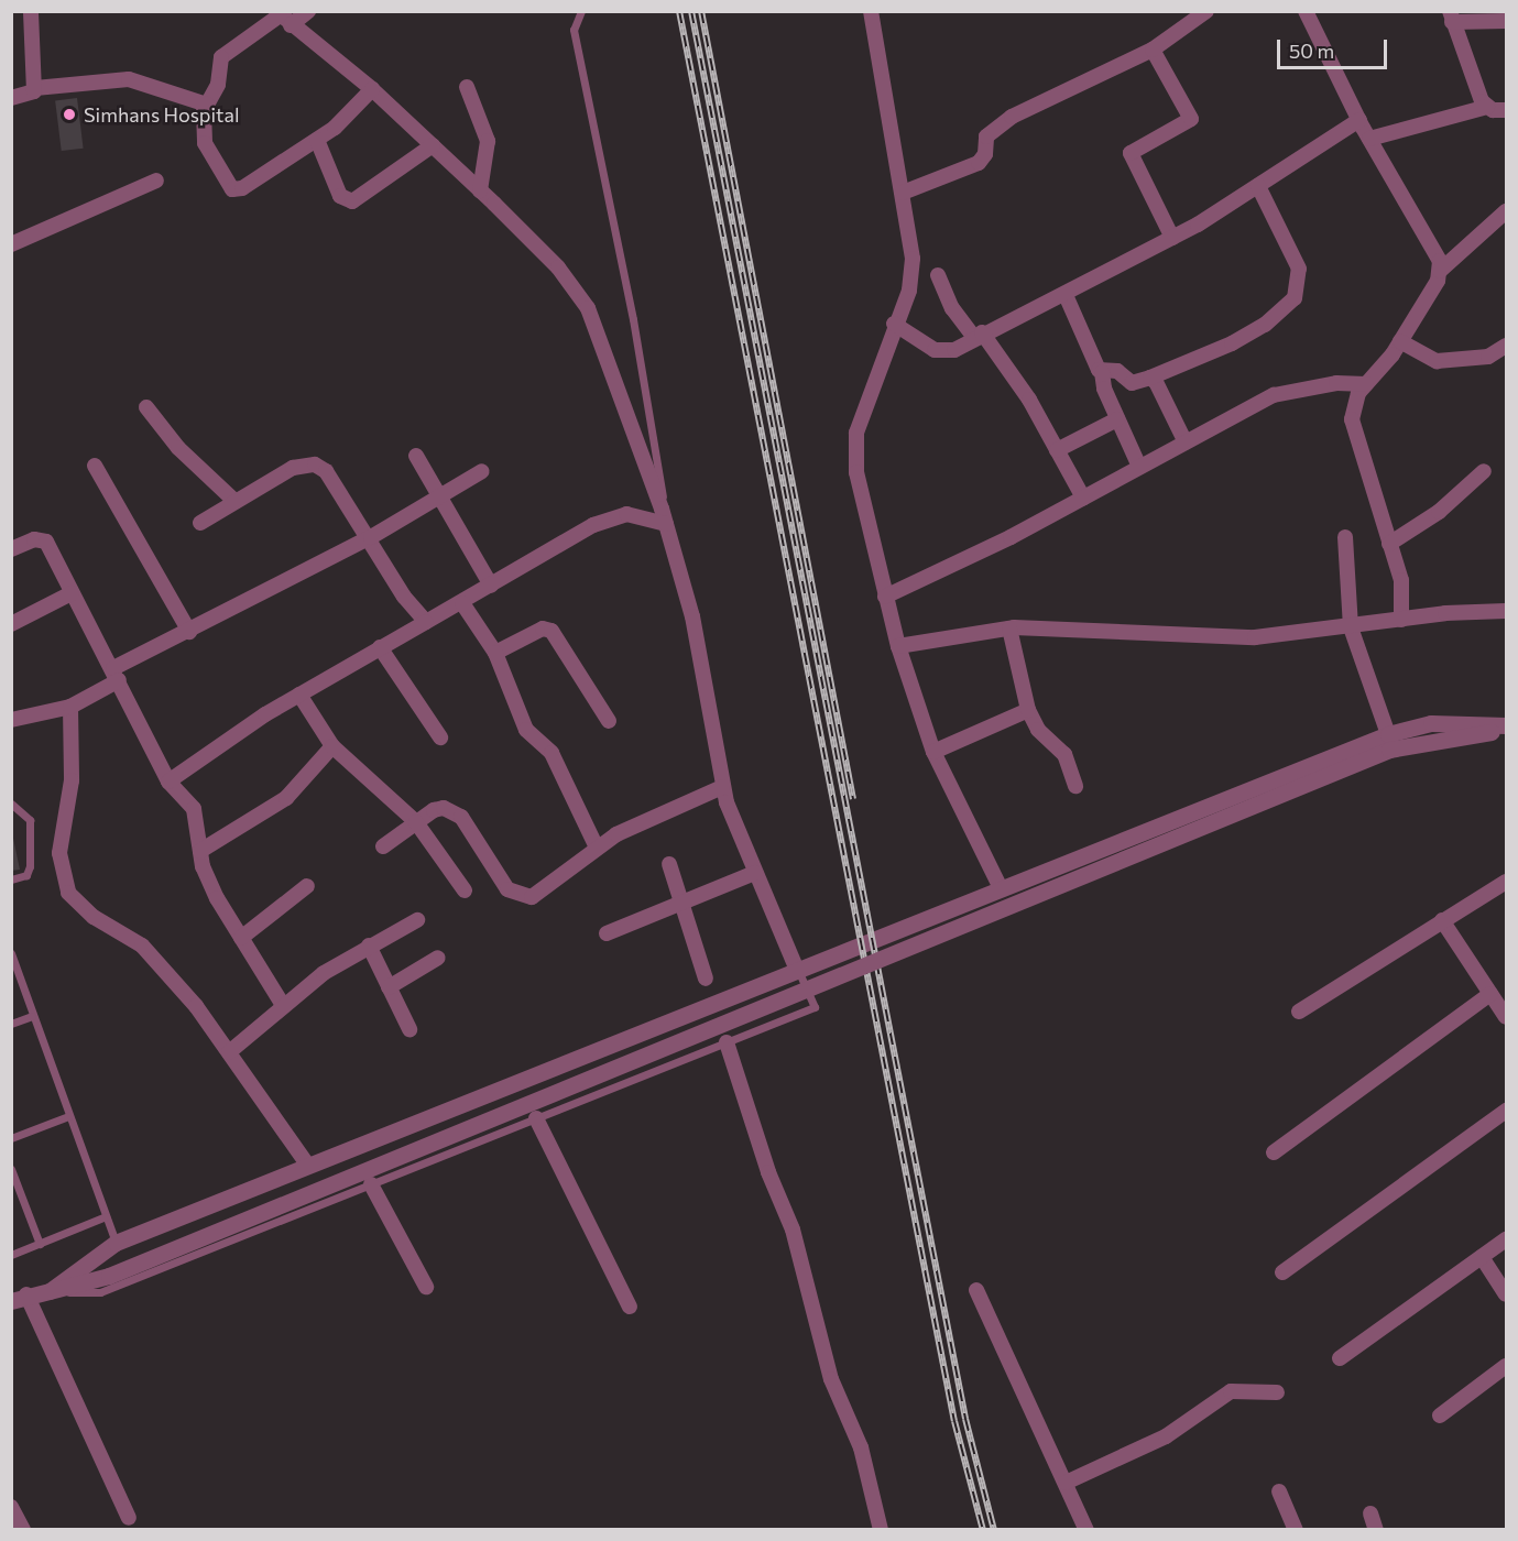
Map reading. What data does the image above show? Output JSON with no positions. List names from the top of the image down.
{
  "places": ["Simhans Hospital"],
  "scale_bar": "50 m"
}
